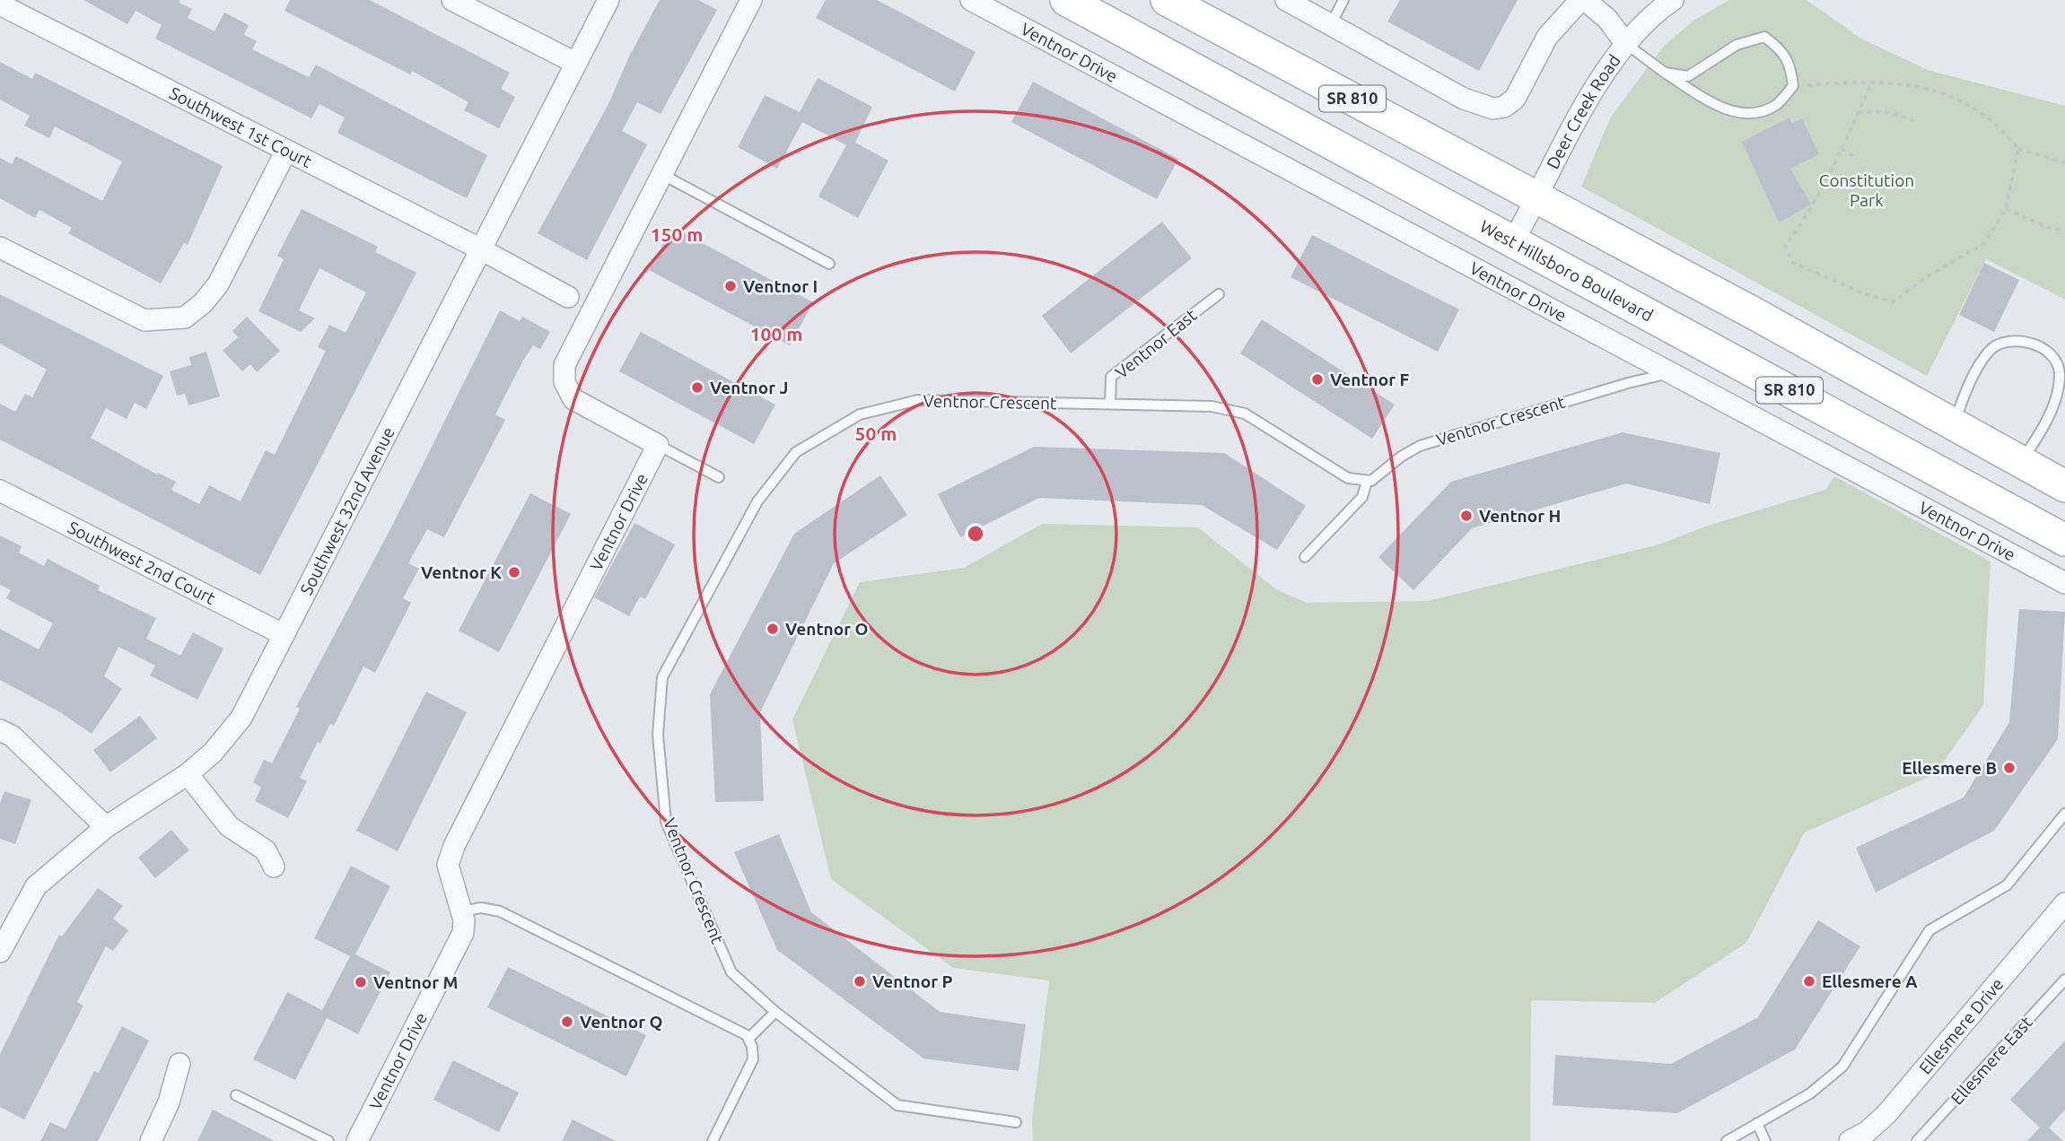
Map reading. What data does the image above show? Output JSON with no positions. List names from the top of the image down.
{
  "streets": {
    "main road": ["SR 810", "West Hillsboro Boulevard"],
    "street": [
      "Ventnor Drive",
      "Deer Creek Road",
      "Southwest 1st Court",
      "Southwest 32nd Avenue",
      "Southwest 2nd Court",
      "Ellesmere Drive"
    ],
    "lane": ["Ventnor East", "Ventnor Crescent", "Ellesmere East"]
  },
  "crossings": [
    ["Ventnor Drive", "Ventnor Crescent"],
    ["SR 810", "Deer Creek Road"],
    ["Deer Creek Road", "West Hillsboro Boulevard"],
    ["Southwest 1st Court", "Southwest 32nd Avenue"],
    ["Ventnor East", "Ventnor Crescent"],
    ["Southwest 32nd Avenue", "Southwest 2nd Court"]
  ],
  "parks": ["Constitution Park"],
  "places": [
    "Ventnor I",
    "Ventnor F",
    "Ventnor J",
    "Ventnor H",
    "Ventnor K",
    "Ventnor O",
    "Ellesmere B",
    "Ventnor P",
    "Ellesmere A",
    "Ventnor M",
    "Ventnor Q"
  ],
  "rings": ["150 m", "100 m", "50 m"]
}
